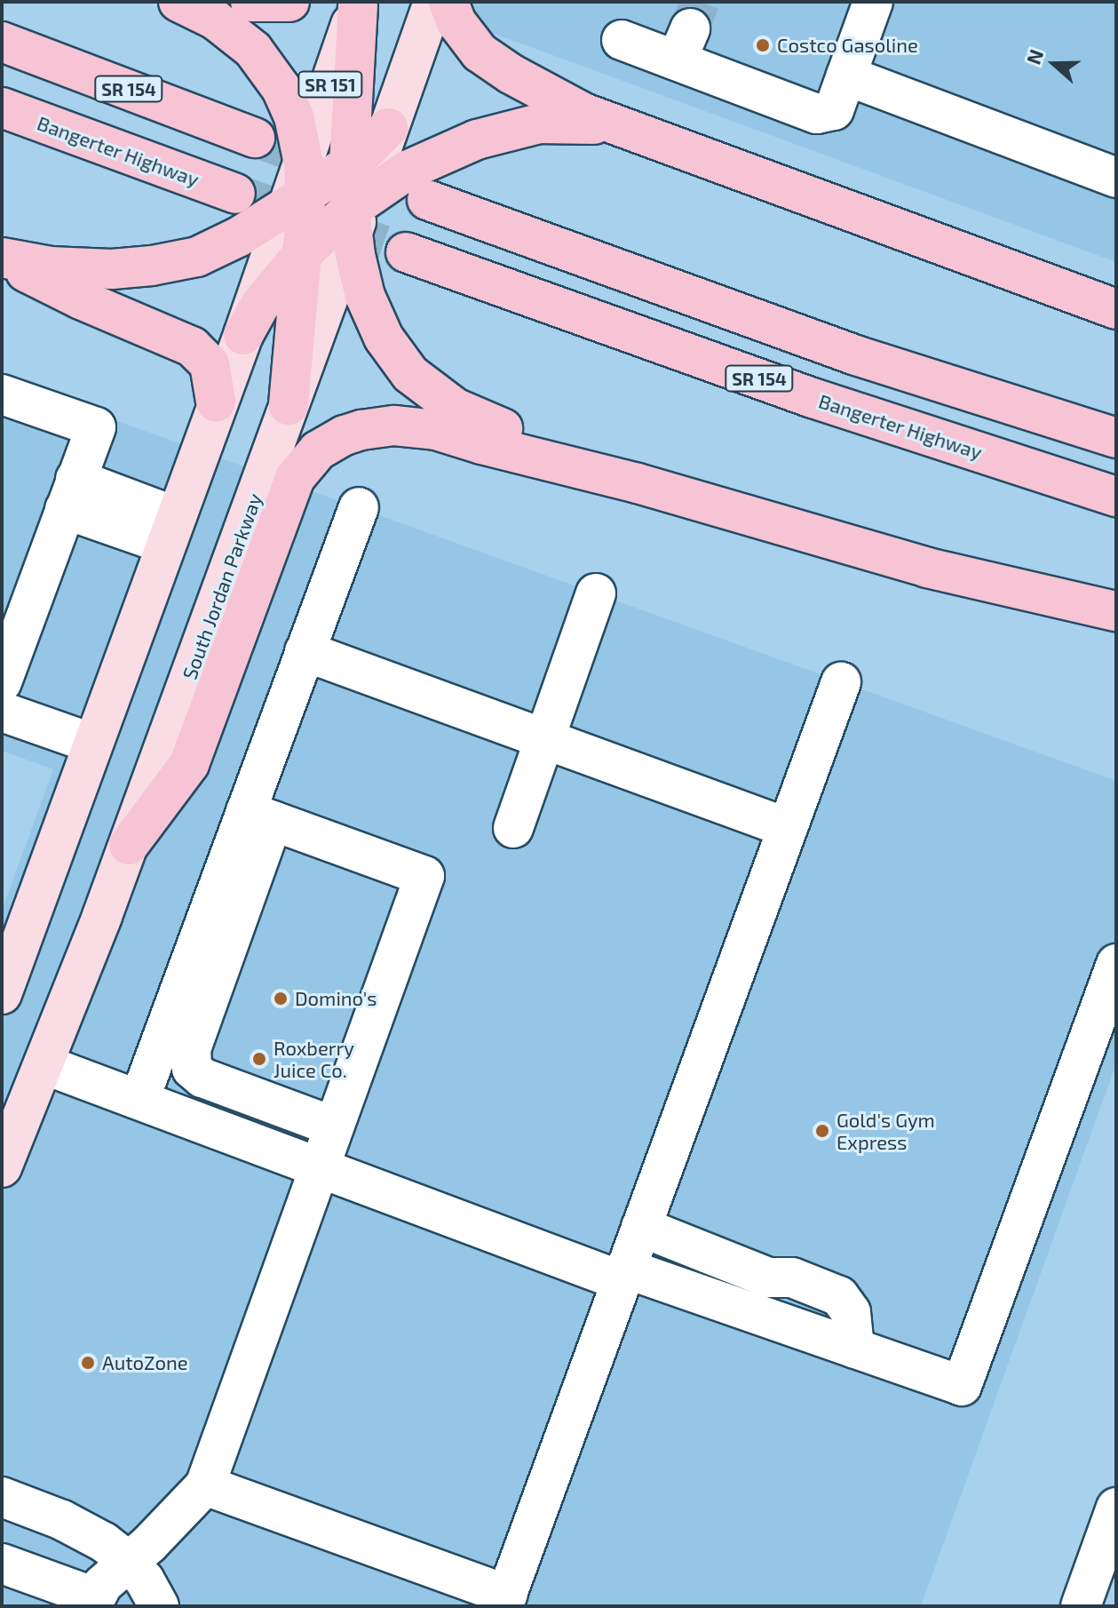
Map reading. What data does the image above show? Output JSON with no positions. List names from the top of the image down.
{
  "streets": {
    "highway": ["SR 154", "Bangerter Highway"],
    "main road": ["SR 151", "South Jordan Parkway"]
  },
  "places": [
    "Costco Gasoline",
    "Domino's",
    "Roxberry Juice Co.",
    "Gold's Gym Express",
    "AutoZone"
  ],
  "north": "left"
}
